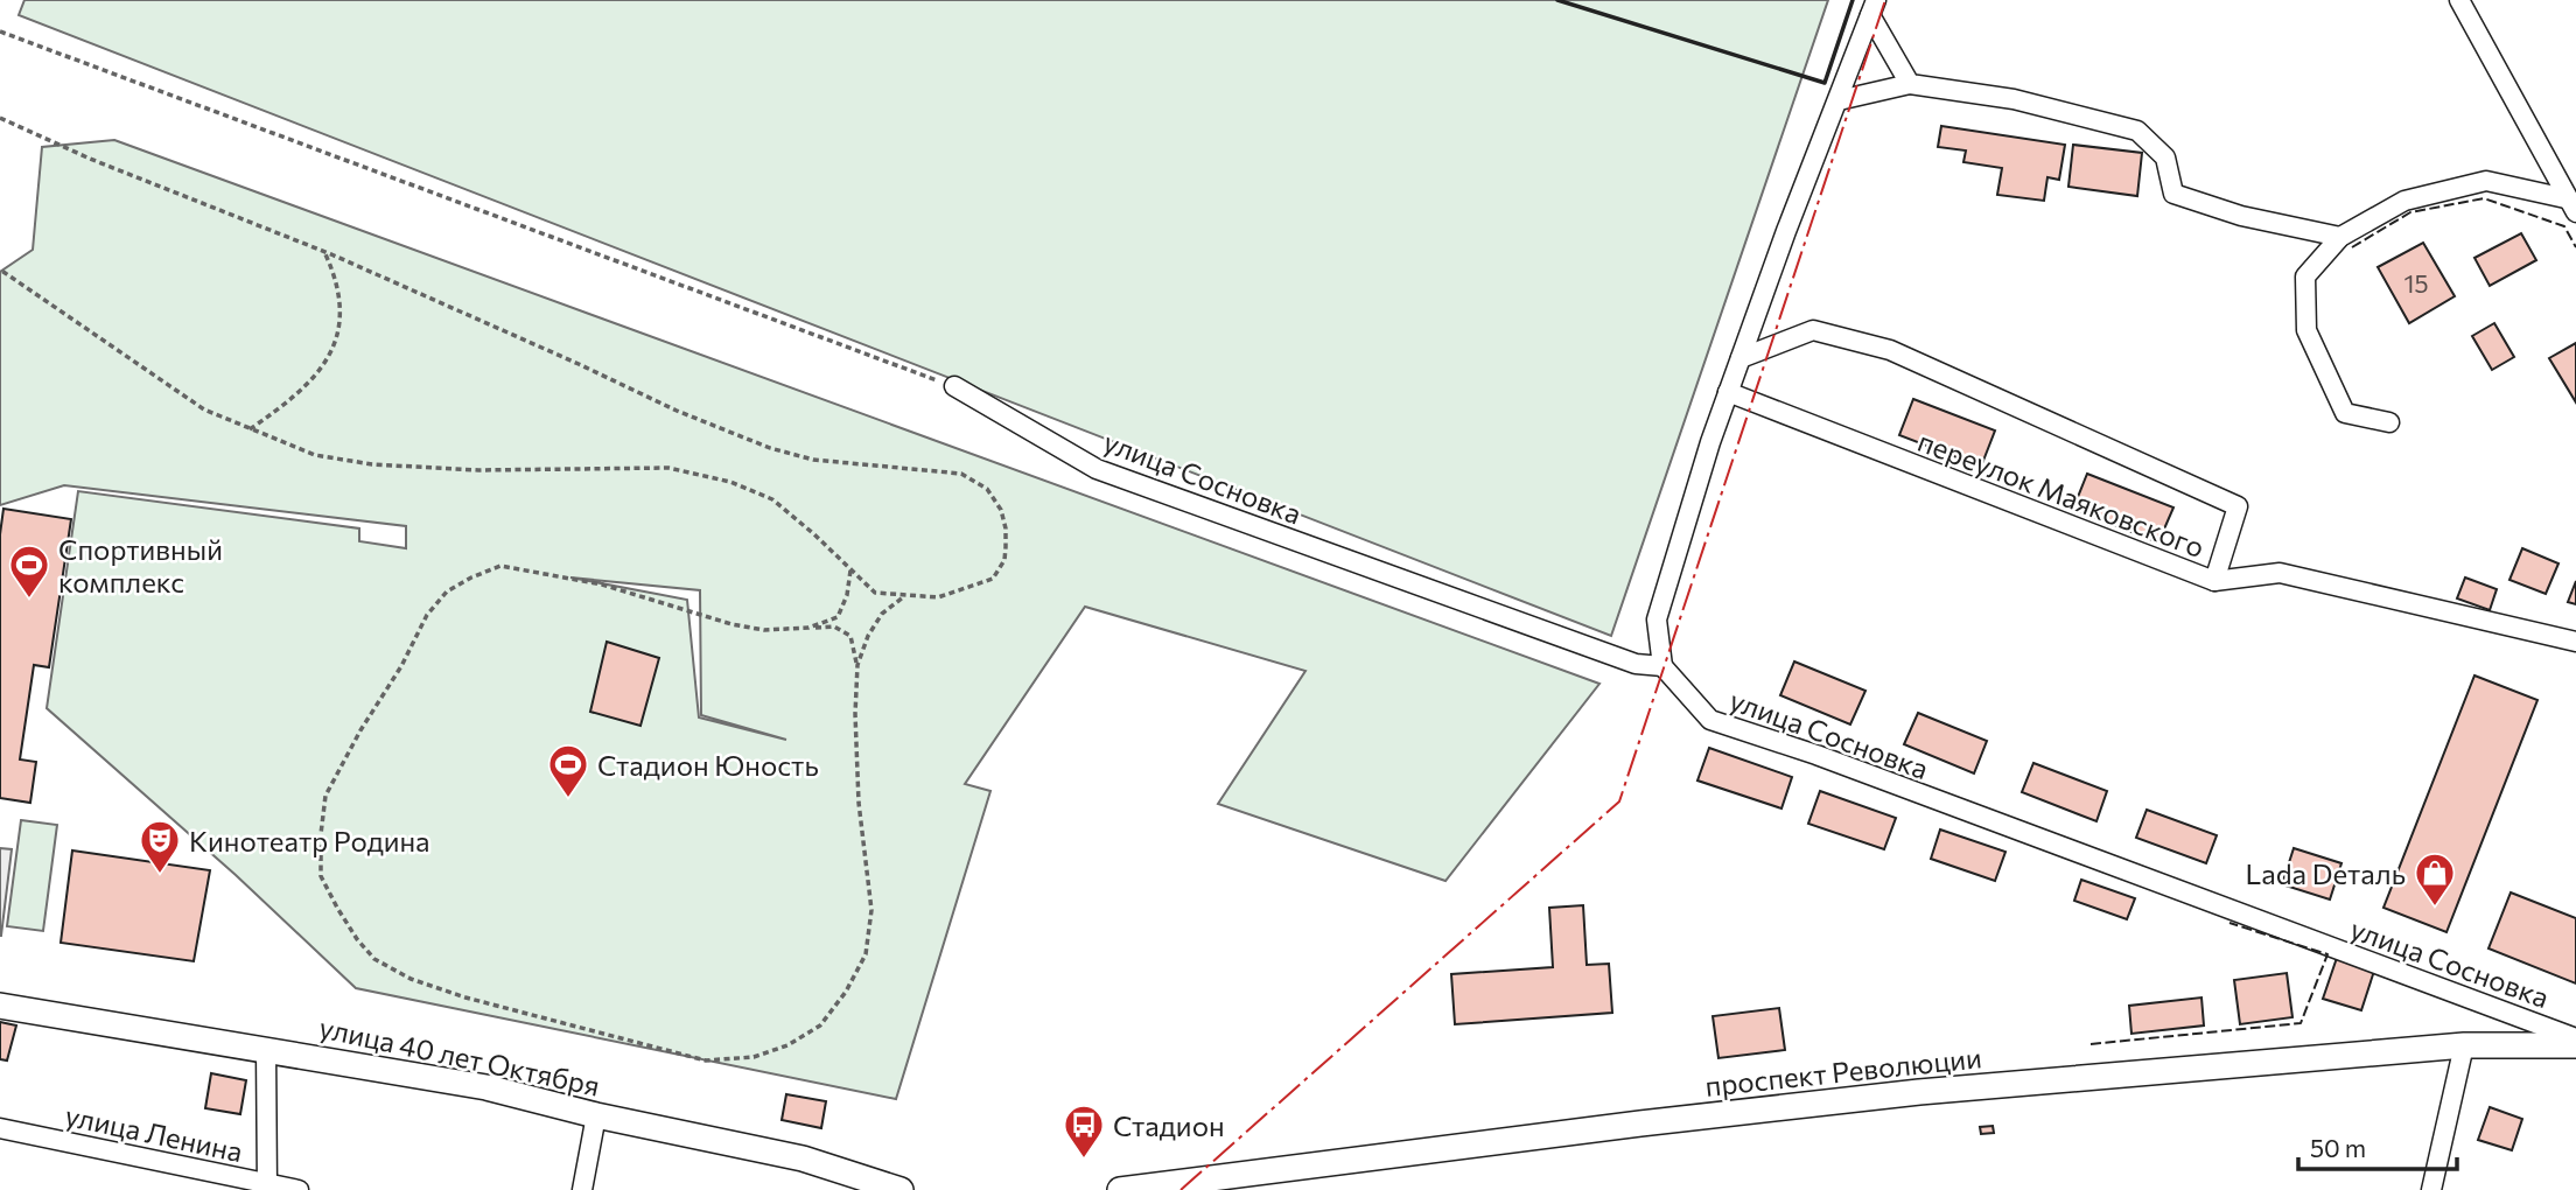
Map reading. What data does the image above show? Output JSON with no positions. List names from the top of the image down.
{
  "streets": {
    "street": [
      "улица Сосновка",
      "переулок Маяковского",
      "улица 40 лет Октября",
      "проспект Революции",
      "улица Ленина"
    ]
  },
  "places": {
    "sports": ["Спортивный комплекс", "Стадион Юность"],
    "theatre": ["Кинотеатр Родина"],
    "shop": ["Lada Dеталь"],
    "bus stop": ["Стадион"]
  },
  "house_numbers": ["15"],
  "scale_bar": "50 m"
}
